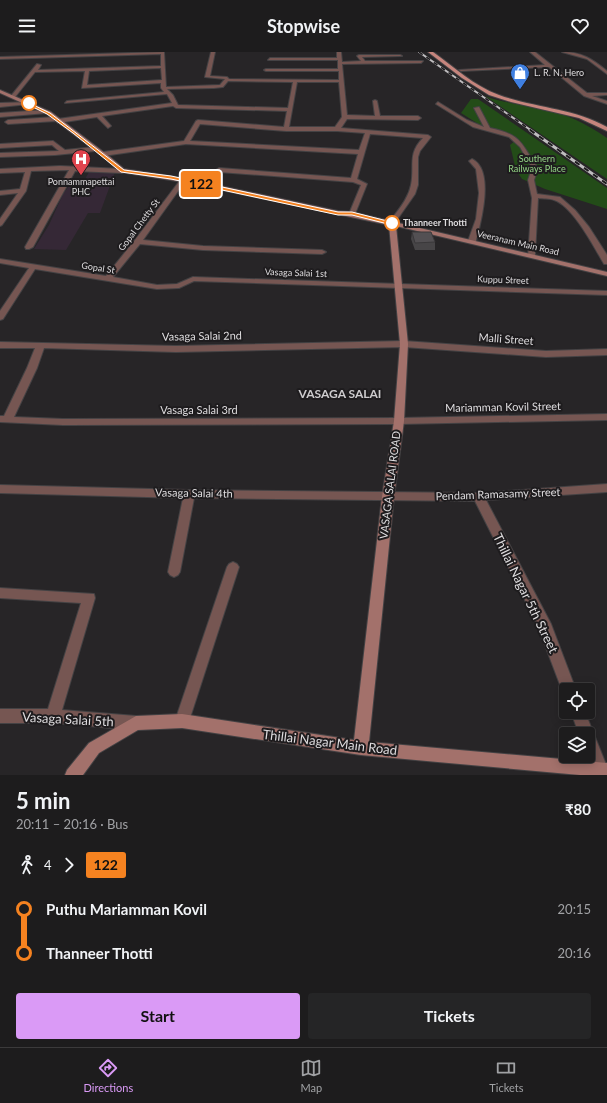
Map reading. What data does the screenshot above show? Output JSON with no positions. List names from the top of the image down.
{
  "streets": {
    "main road": ["Veeranam Main Road", "VASAGA SALAI ROAD", "Thillai Nagar Main Road"],
    "street": [
      "Gopal Chetty St",
      "Gopal St",
      "Vasaga Salai 1st",
      "Kuppu Street",
      "Vasaga Salai 2nd",
      "Malli Street",
      "Mariamman Kovil Street",
      "Vasaga Salai 3rd",
      "Vasaga Salai 4th",
      "Pendam Ramasamy Street",
      "Thillai Nagar 5th Street",
      "Vasaga Salai 5th"
    ]
  },
  "crossings": [
    ["Gopal Chetty St", "Veeranam Main Road"],
    ["Gopal Chetty St", "Gopal St"],
    ["Veeranam Main Road", "VASAGA SALAI ROAD"],
    ["Gopal St", "Vasaga Salai 1st"],
    ["Vasaga Salai 1st", "Kuppu Street"],
    ["Vasaga Salai 1st", "VASAGA SALAI ROAD"],
    ["Kuppu Street", "VASAGA SALAI ROAD"],
    ["Vasaga Salai 2nd", "Malli Street"],
    ["Vasaga Salai 2nd", "VASAGA SALAI ROAD"],
    ["Malli Street", "VASAGA SALAI ROAD"],
    ["Mariamman Kovil Street", "Vasaga Salai 3rd"],
    ["Mariamman Kovil Street", "VASAGA SALAI ROAD"],
    ["Vasaga Salai 3rd", "VASAGA SALAI ROAD"],
    ["VASAGA SALAI ROAD", "Vasaga Salai 4th"],
    ["VASAGA SALAI ROAD", "Pendam Ramasamy Street"],
    ["VASAGA SALAI ROAD", "Thillai Nagar Main Road"],
    ["Vasaga Salai 4th", "Pendam Ramasamy Street"],
    ["Pendam Ramasamy Street", "Thillai Nagar 5th Street"],
    ["Vasaga Salai 5th", "Thillai Nagar Main Road"]
  ],
  "districts": ["VASAGA SALAI"],
  "parks": ["Southern Railways Place"],
  "places": {
    "shop": ["L. R. N. Hero"],
    "hospital": ["Ponnammapettai PHC"],
    "other": ["Thanneer Thotti"]
  },
  "lines": ["bus line 122"],
  "page": {
    "header": "Stopwise",
    "on_map": "122",
    "heading": ["5 min", "20:11 – 20:16 · Bus", "₹80"],
    "legs": ["4", "122"],
    "list": [
      {
        "name": "Puthu Mariamman Kovil",
        "value": "20:15"
      },
      {
        "name": "Thanneer Thotti",
        "value": "20:16"
      }
    ],
    "buttons": ["Start", "Tickets"],
    "tabs": ["Directions", "Map", "Tickets"]
  }
}
